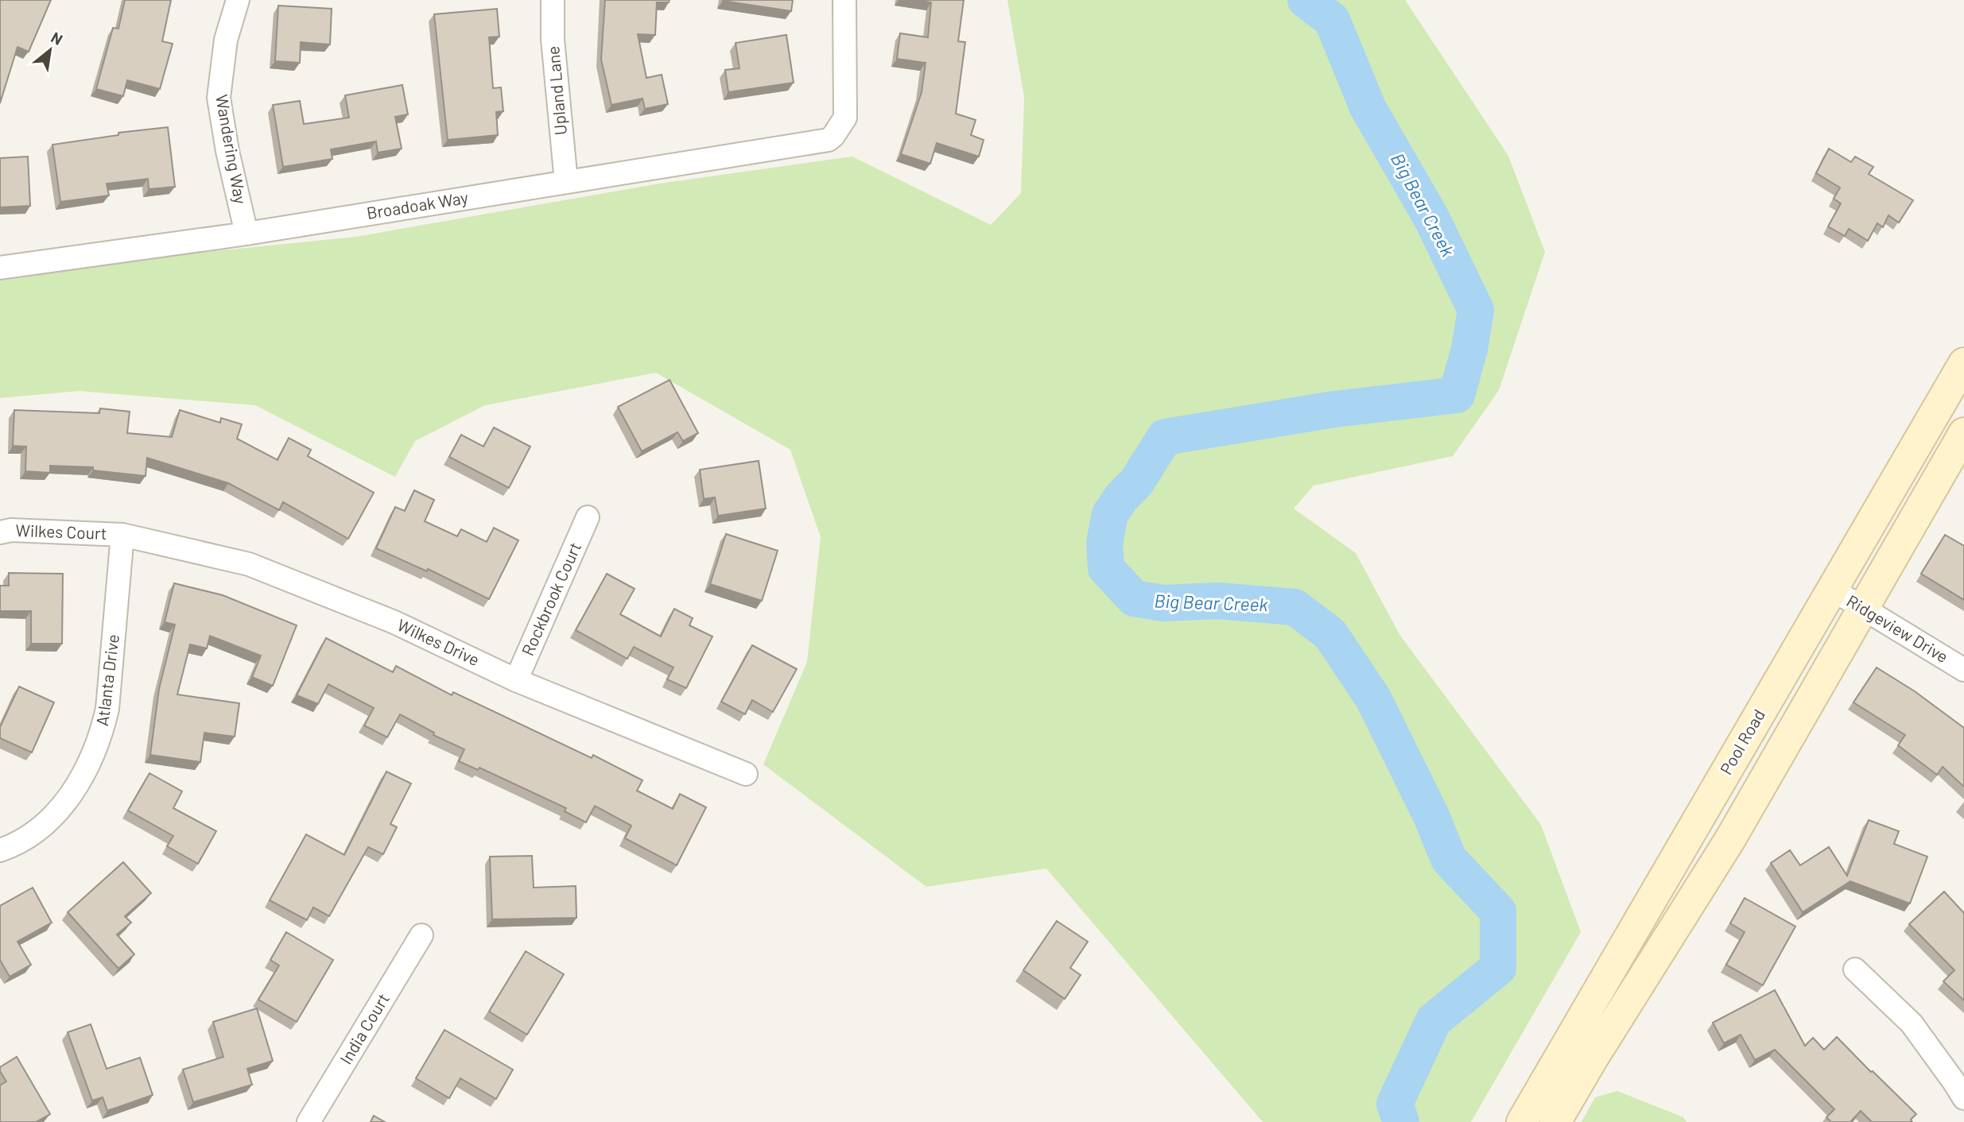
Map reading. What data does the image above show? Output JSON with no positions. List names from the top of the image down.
{
  "streets": {
    "main road": ["Pool Road"],
    "street": [
      "Upland Lane",
      "Wandering Way",
      "Broadoak Way",
      "Wilkes Court",
      "Rockbrook Court",
      "Ridgeview Drive",
      "Wilkes Drive",
      "Atlanta Drive",
      "India Court"
    ]
  },
  "crossings": [
    ["Upland Lane", "Broadoak Way"],
    ["Wandering Way", "Broadoak Way"],
    ["Wilkes Court", "Wilkes Drive"],
    ["Wilkes Court", "Atlanta Drive"],
    ["Rockbrook Court", "Wilkes Drive"],
    ["Ridgeview Drive", "Pool Road"],
    ["Wilkes Drive", "Atlanta Drive"]
  ],
  "water": ["Big Bear Creek"],
  "north": "top right"
}
